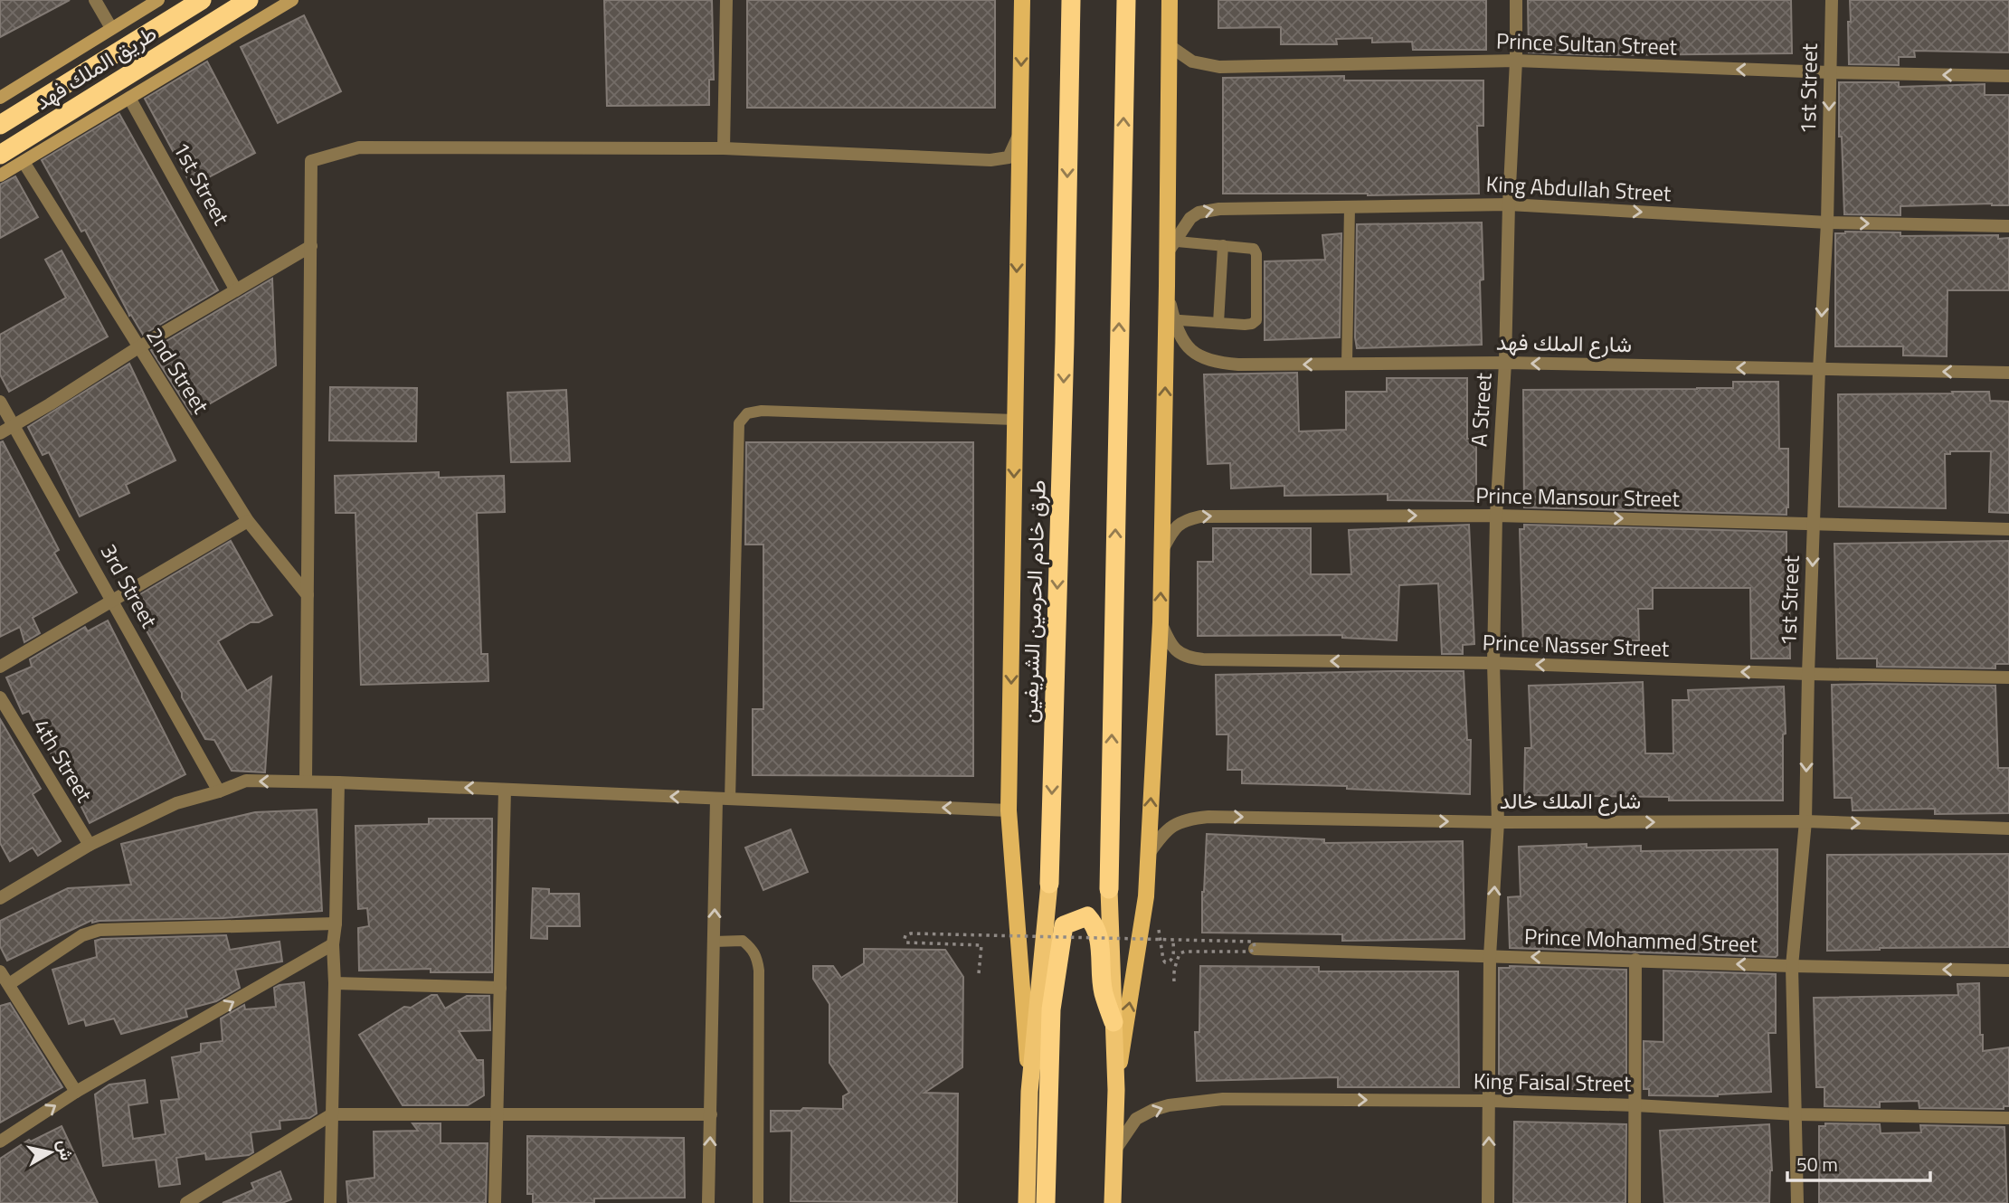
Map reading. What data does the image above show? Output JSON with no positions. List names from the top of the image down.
{
  "streets": {
    "highway": ["طريق الملك فهد", "طرق خادم الحرمين الشريفين"],
    "street": [
      "Prince Sultan Street",
      "1st Street",
      "King Abdullah Street",
      "شارع الملك فهد",
      "2nd Street",
      "A Street",
      "Prince Mansour Street",
      "3rd Street",
      "Prince Nasser Street",
      "4th Street",
      "شارع الملك خالد",
      "Prince Mohammed Street",
      "King Faisal Street"
    ]
  },
  "crossings": [
    ["Prince Sultan Street", "1st Street"],
    ["Prince Sultan Street", "A Street"],
    ["1st Street", "King Abdullah Street"],
    ["1st Street", "شارع الملك فهد"],
    ["1st Street", "Prince Mansour Street"],
    ["1st Street", "Prince Nasser Street"],
    ["1st Street", "شارع الملك خالد"],
    ["1st Street", "Prince Mohammed Street"],
    ["1st Street", "King Faisal Street"],
    ["King Abdullah Street", "A Street"],
    ["شارع الملك فهد", "A Street"],
    ["A Street", "Prince Mansour Street"],
    ["A Street", "Prince Nasser Street"],
    ["A Street", "شارع الملك خالد"],
    ["A Street", "Prince Mohammed Street"],
    ["A Street", "King Faisal Street"]
  ],
  "one_way": [
    "Prince Sultan Street",
    "1st Street",
    "King Abdullah Street",
    "شارع الملك فهد",
    "Prince Mansour Street",
    "Prince Nasser Street",
    "شارع الملك خالد",
    "Prince Mohammed Street",
    "King Faisal Street"
  ],
  "scale_bar": "50 m",
  "north": "right"
}
